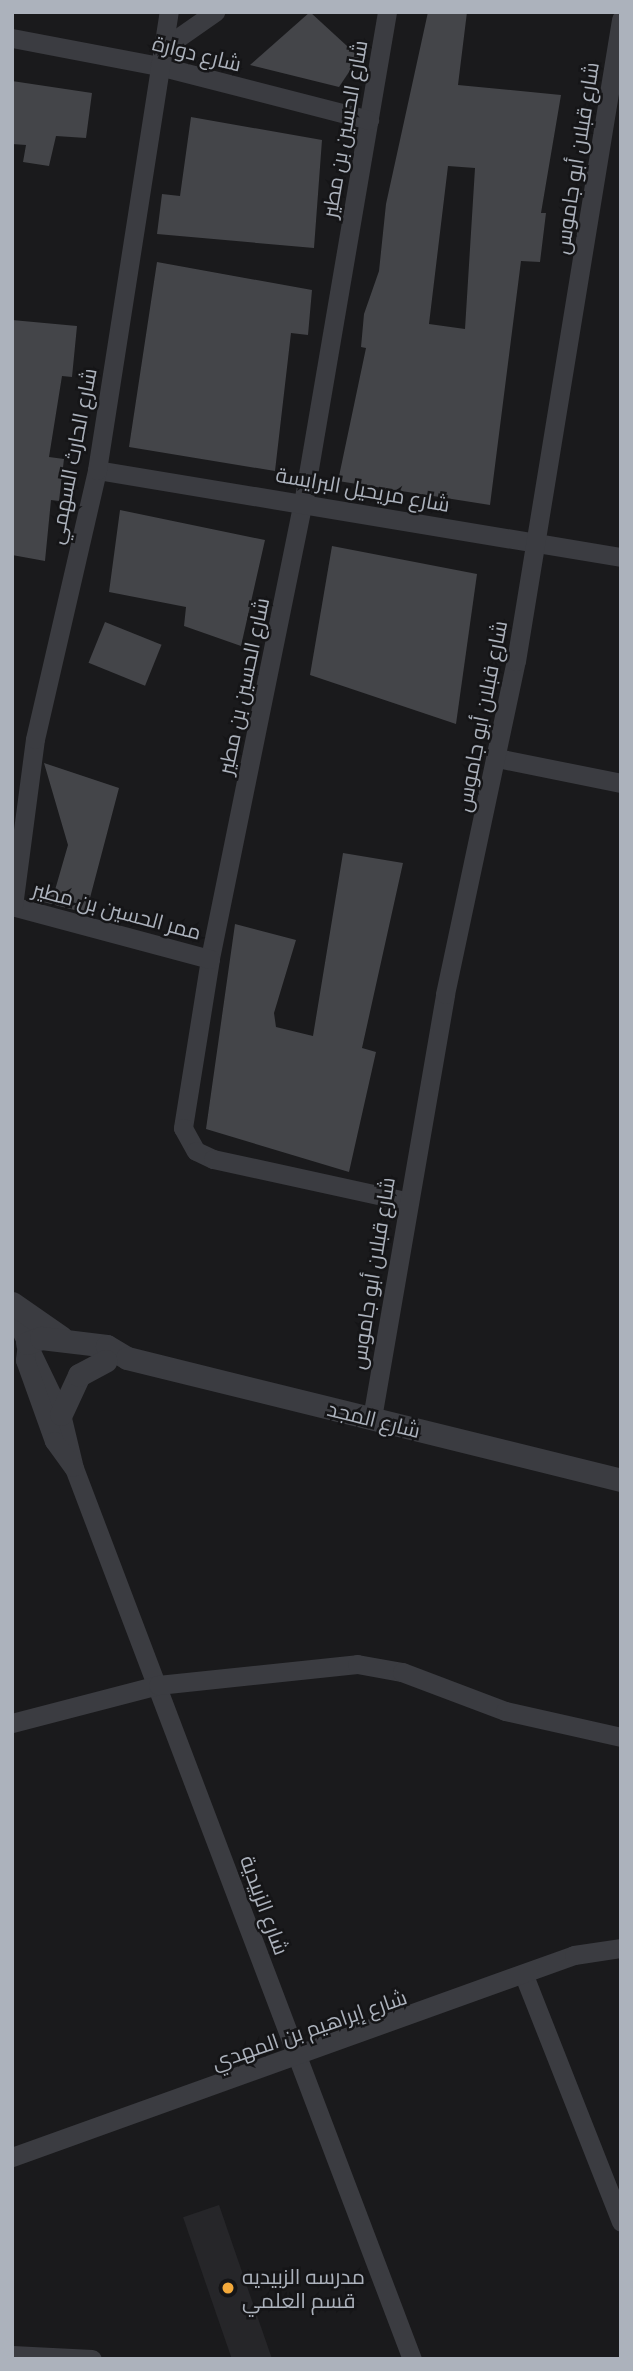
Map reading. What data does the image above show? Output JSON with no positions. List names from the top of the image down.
{
  "streets": {
    "street": [
      "شارع دوارة",
      "شارع الحسين بن مطير",
      "شارع قبلان أبو جاموس",
      "شارع الحارث السهمي",
      "شارع مريحيل البرايسة",
      "ممر الحسين بن مطير",
      "شارع المجد",
      "شارع الزبيدية",
      "شارع إبراهيم بن المهدي"
    ]
  },
  "crossings": [
    ["شارع دوارة", "شارع الحسين بن مطير"],
    ["شارع دوارة", "شارع الحارث السهمي"],
    ["شارع الحسين بن مطير", "شارع قبلان أبو جاموس"],
    ["شارع الحسين بن مطير", "شارع مريحيل البرايسة"],
    ["شارع الحسين بن مطير", "ممر الحسين بن مطير"],
    ["شارع قبلان أبو جاموس", "شارع مريحيل البرايسة"],
    ["شارع قبلان أبو جاموس", "شارع المجد"],
    ["شارع الحارث السهمي", "شارع مريحيل البرايسة"],
    ["شارع الحارث السهمي", "ممر الحسين بن مطير"],
    ["شارع المجد", "شارع الزبيدية"],
    ["شارع الزبيدية", "شارع إبراهيم بن المهدي"]
  ],
  "places": ["مدرسه الزبيديه قسم العلمي"]
}
